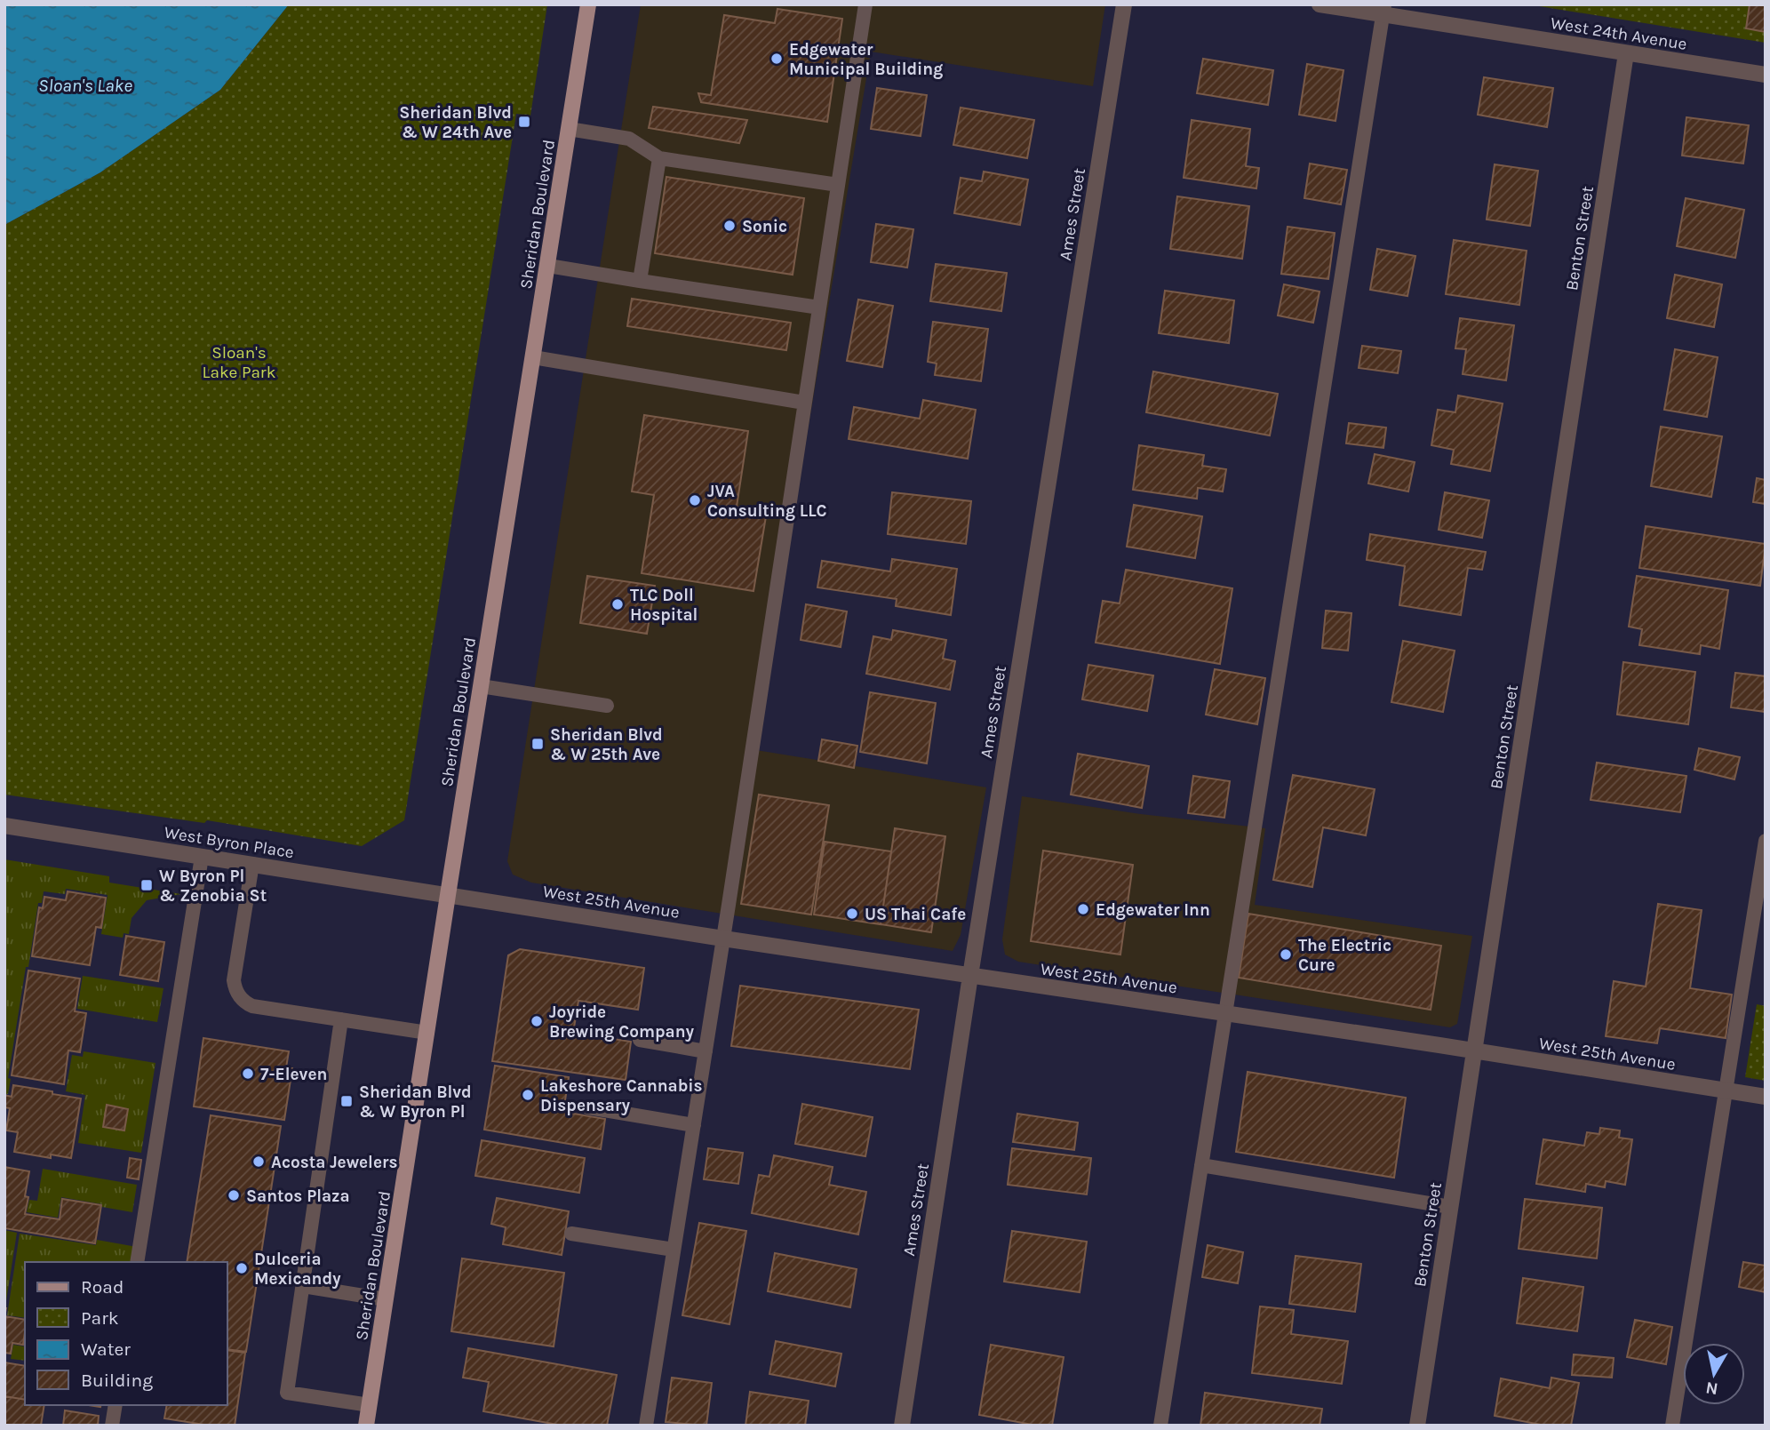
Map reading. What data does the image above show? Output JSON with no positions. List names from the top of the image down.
{
  "streets": {
    "main road": ["Sheridan Boulevard"],
    "street": [
      "West 24th Avenue",
      "Ames Street",
      "Benton Street",
      "West Byron Place",
      "West 25th Avenue"
    ]
  },
  "crossings": [
    ["West 24th Avenue", "Benton Street"],
    ["Sheridan Boulevard", "West Byron Place"],
    ["Sheridan Boulevard", "West 25th Avenue"],
    ["Ames Street", "West 25th Avenue"],
    ["Benton Street", "West 25th Avenue"],
    ["West Byron Place", "West 25th Avenue"]
  ],
  "water": ["Sloan's Lake"],
  "parks": ["Sloan's Lake Park"],
  "places": {
    "other": [
      "Edgewater Municipal Building",
      "Sonic",
      "JVA Consulting LLC",
      "TLC Doll Hospital",
      "Edgewater Inn",
      "US Thai Cafe",
      "The Electric Cure",
      "Joyride Brewing Company",
      "7-Eleven",
      "Lakeshore Cannabis Dispensary",
      "Acosta Jewelers",
      "Santos Plaza",
      "Dulceria Mexicandy"
    ],
    "transit": [
      "Sheridan Blvd & W 24th Ave",
      "Sheridan Blvd & W 25th Ave",
      "W Byron Pl & Zenobia St",
      "Sheridan Blvd & W Byron Pl"
    ]
  },
  "legend": [
    "Road",
    "Park",
    "Water",
    "Building"
  ],
  "north": "bottom"
}
